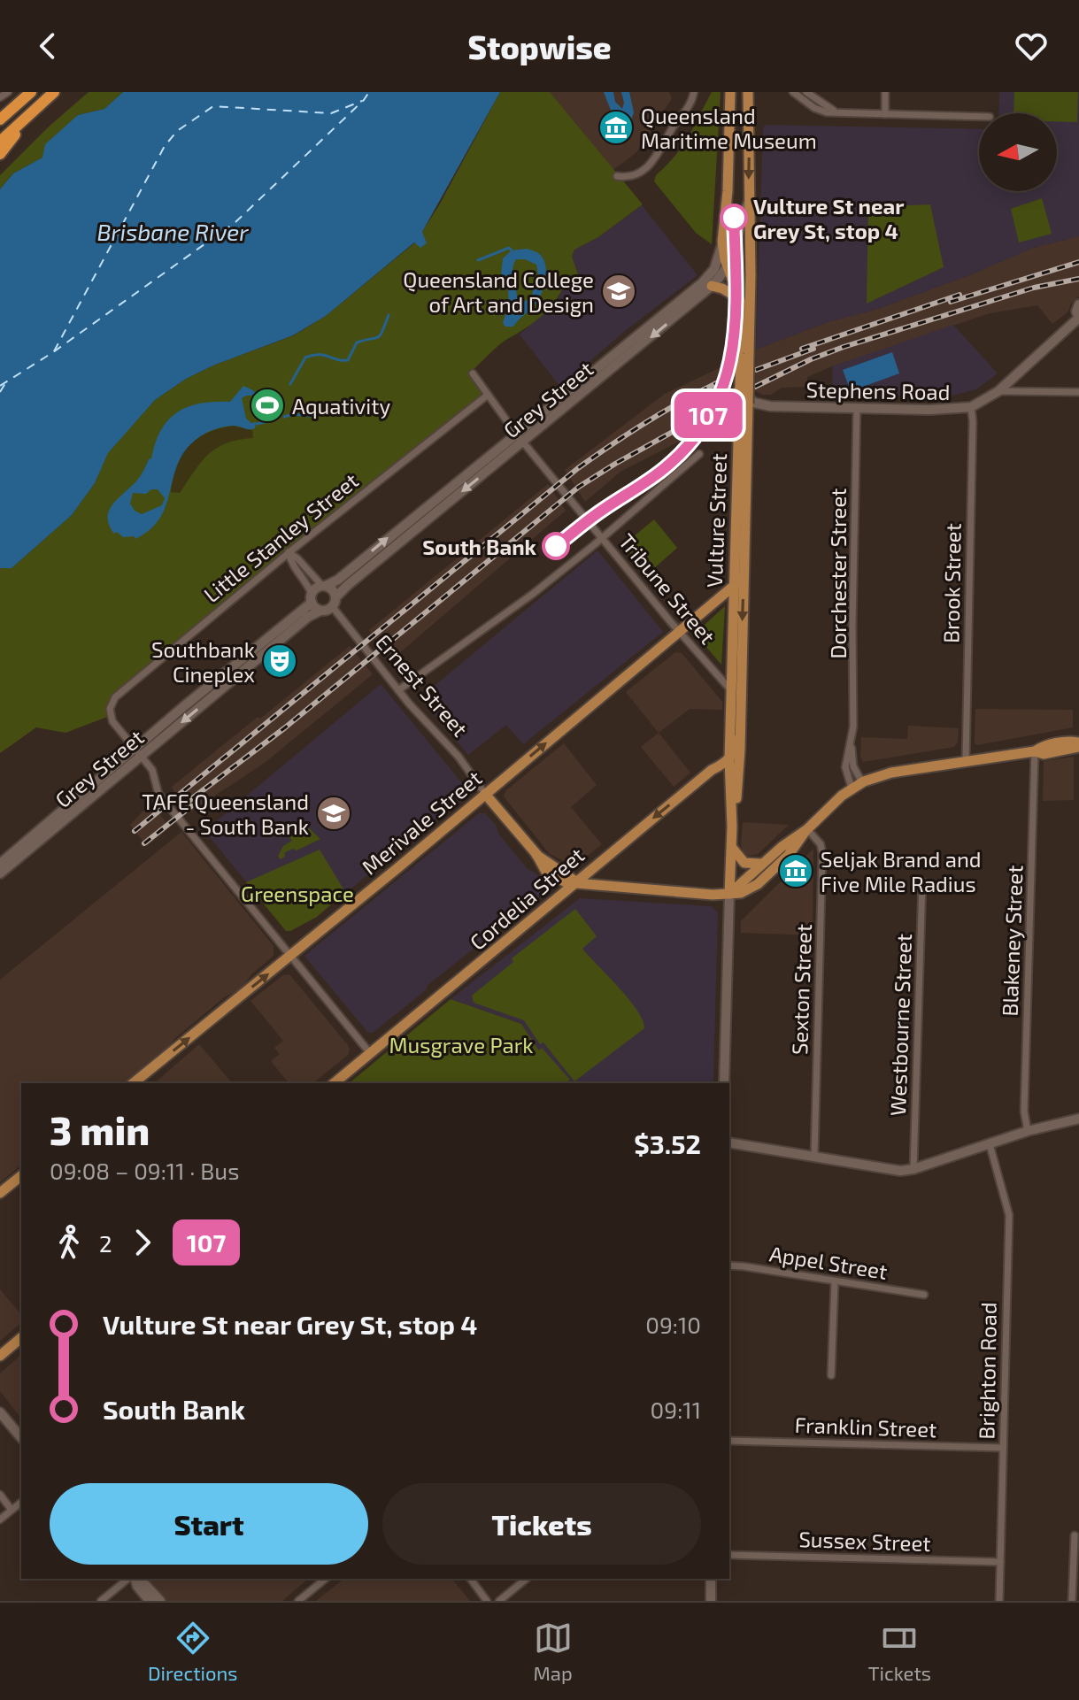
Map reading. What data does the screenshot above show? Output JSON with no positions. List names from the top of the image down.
{
  "streets": {
    "main road": [
      "Vulture Street",
      "Ernest Street",
      "Merivale Street",
      "Cordelia Street"
    ],
    "street": [
      "Stephens Road",
      "Grey Street",
      "Little Stanley Street",
      "Dorchester Street",
      "Brook Street",
      "Tribune Street",
      "Blakeney Street",
      "Sexton Street",
      "Westbourne Street",
      "Appel Street",
      "Brighton Road",
      "Franklin Street",
      "Sussex Street"
    ]
  },
  "crossings": [
    ["Stephens Road", "Vulture Street"],
    ["Stephens Road", "Dorchester Street"],
    ["Stephens Road", "Brook Street"],
    ["Grey Street", "Vulture Street"],
    ["Grey Street", "Little Stanley Street"],
    ["Grey Street", "Tribune Street"],
    ["Grey Street", "Ernest Street"],
    ["Vulture Street", "Tribune Street"],
    ["Vulture Street", "Ernest Street"],
    ["Vulture Street", "Merivale Street"],
    ["Vulture Street", "Cordelia Street"],
    ["Little Stanley Street", "Tribune Street"],
    ["Tribune Street", "Merivale Street"],
    ["Ernest Street", "Merivale Street"],
    ["Ernest Street", "Cordelia Street"],
    ["Brighton Road", "Franklin Street"],
    ["Brighton Road", "Sussex Street"]
  ],
  "one_way": ["Merivale Street"],
  "water": ["Brisbane River"],
  "parks": ["Greenspace", "Musgrave Park"],
  "places": {
    "museum": ["Queensland Maritime Museum", "Seljak Brand and Five Mile Radius"],
    "other": ["Vulture St near Grey St, stop 4", "South Bank"],
    "school or university": ["Queensland College of Art and Design", "TAFE Queensland - South Bank"],
    "sports": ["Aquativity"],
    "theatre": ["Southbank Cineplex"]
  },
  "lines": ["bus line 107"],
  "north": "left",
  "page": {
    "header": "Stopwise",
    "on_map": "107",
    "heading": ["3 min", "09:08 – 09:11 · Bus", "$3.52"],
    "legs": ["2", "107"],
    "list": [
      {
        "name": "Vulture St near Grey St, stop 4",
        "value": "09:10"
      },
      {
        "name": "South Bank",
        "value": "09:11"
      }
    ],
    "buttons": ["Start", "Tickets"],
    "tabs": ["Directions", "Map", "Tickets"]
  }
}
